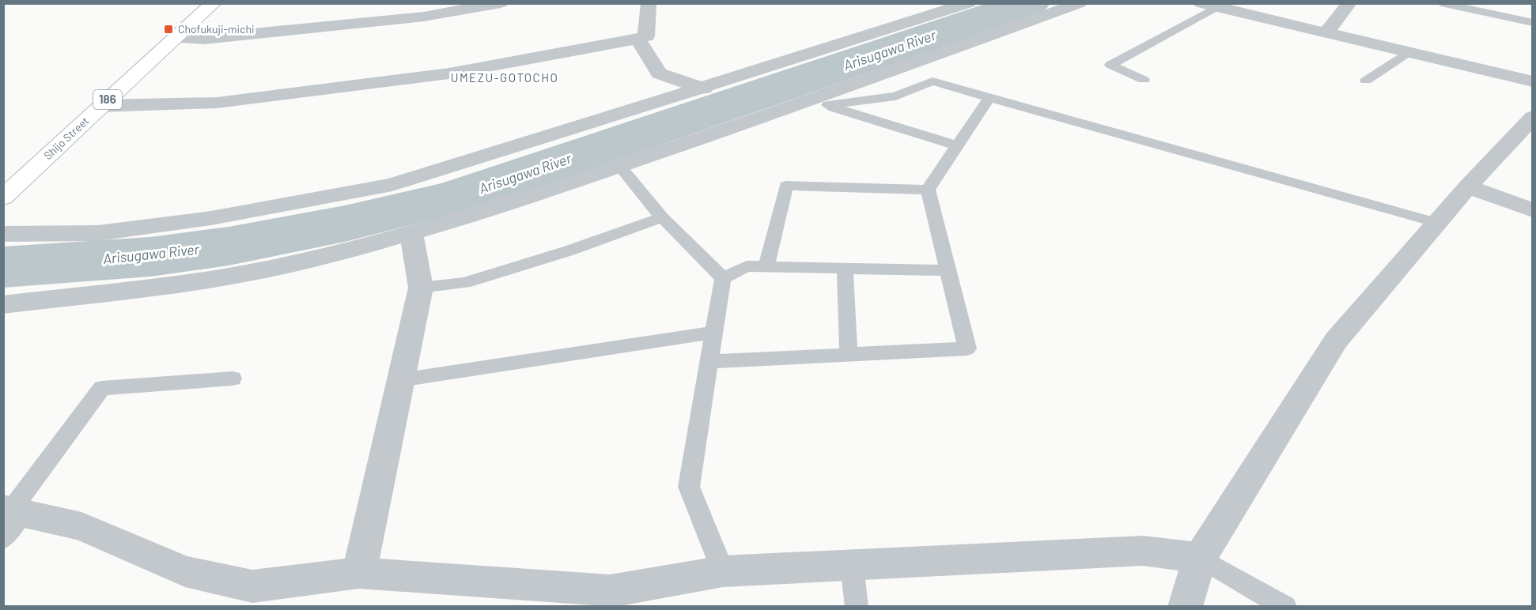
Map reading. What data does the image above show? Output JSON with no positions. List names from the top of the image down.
{
  "streets": {
    "main road": ["186", "Shijo Street"]
  },
  "districts": ["UMEZU-GOTOCHO"],
  "water": ["Arisugawa River"],
  "places": {
    "transit": ["Chofukuji-michi"]
  }
}
